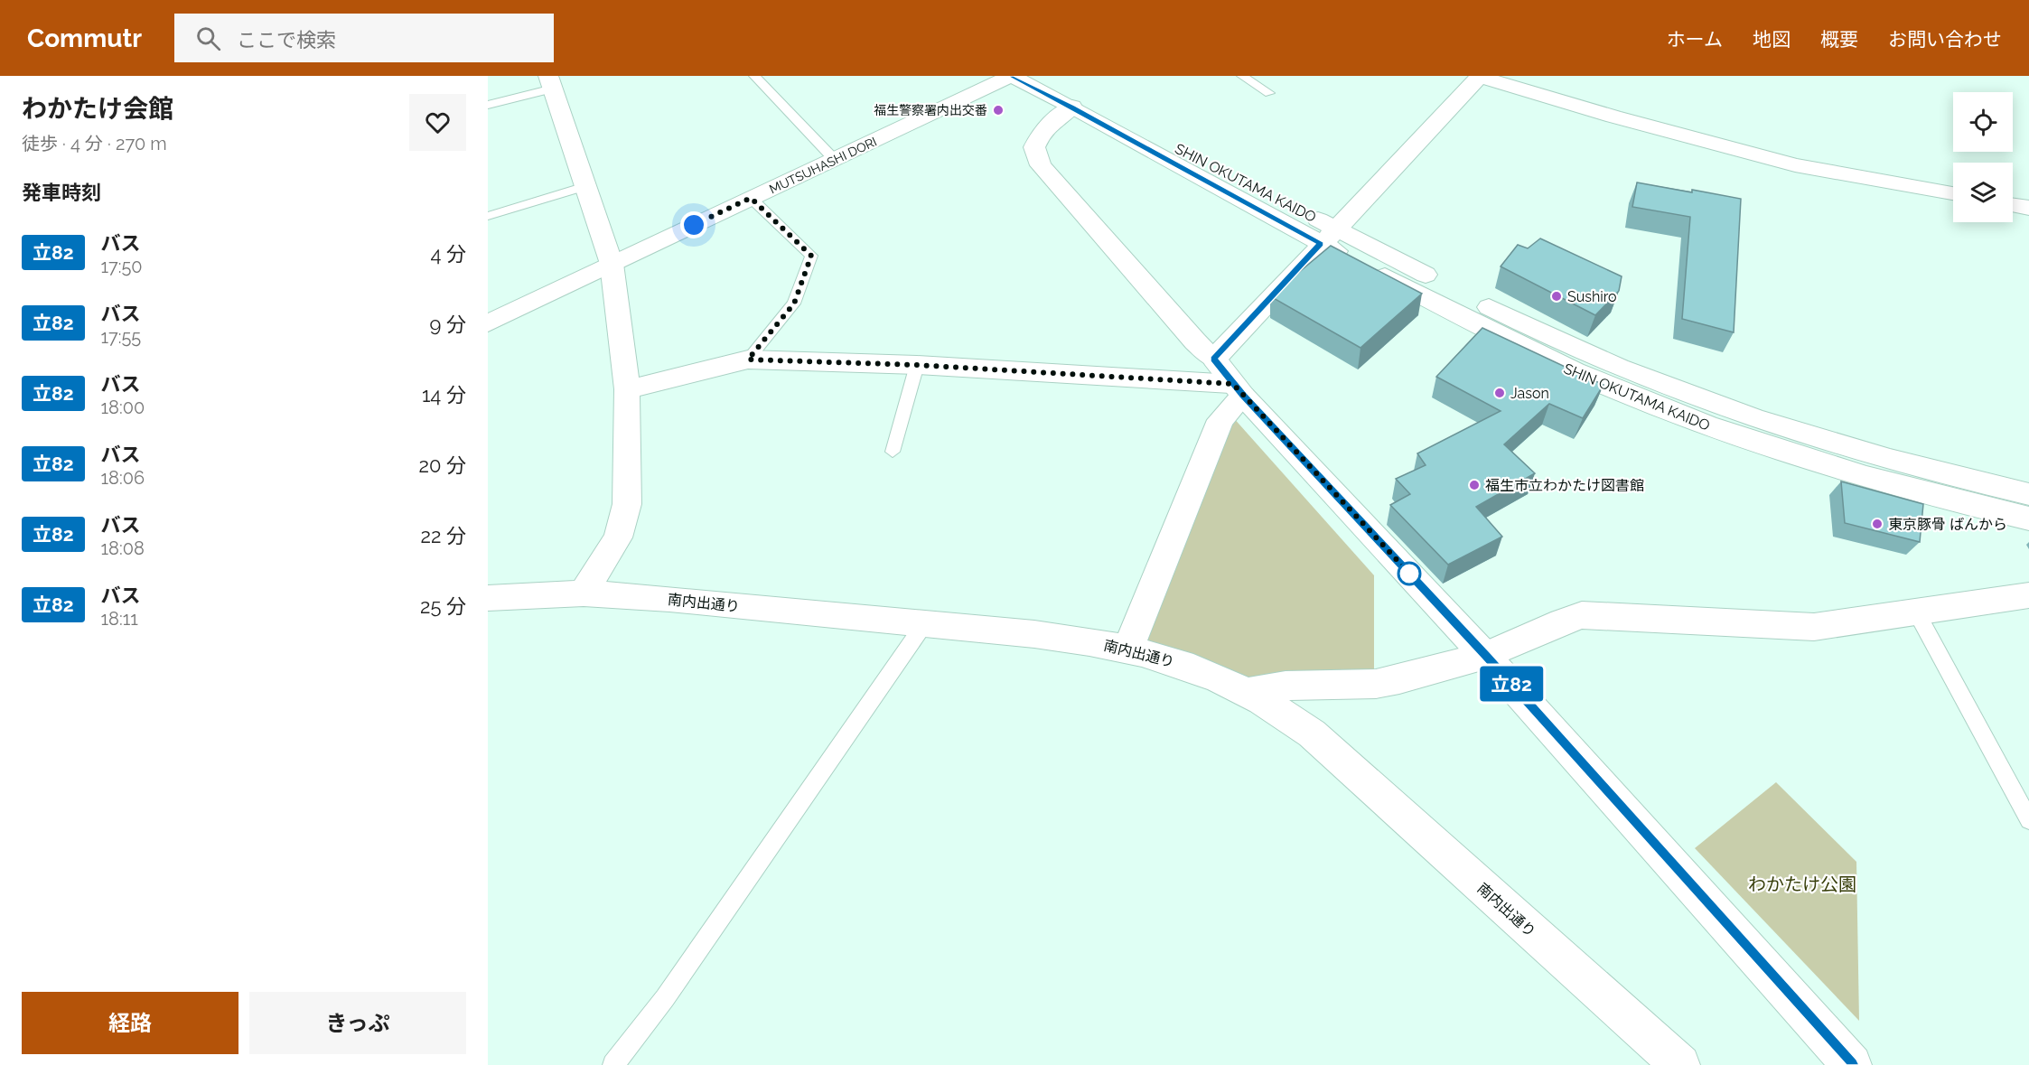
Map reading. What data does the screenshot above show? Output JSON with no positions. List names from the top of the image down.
{
  "streets": {
    "street": ["MUTSUHASHI DORI", "SHIN OKUTAMA KAIDO", "南内出通り"]
  },
  "crossings": [
    ["MUTSUHASHI DORI", "SHIN OKUTAMA KAIDO"]
  ],
  "parks": ["わかたけ公園"],
  "places": [
    "福生警察署内出交番",
    "Sushiro",
    "Jason",
    "福生市立わかたけ図書館",
    "東京豚骨 ばんから"
  ],
  "lines": ["bus line 立82"],
  "page": {
    "header": "Commutr",
    "search": "ここで検索",
    "nav": [
      "ホーム",
      "地図",
      "概要",
      "お問い合わせ"
    ],
    "heading": [
      ["わかたけ会館", "徒歩 · 4 分 · 270 m"],
      "発車時刻"
    ],
    "on_map": "立82",
    "list": [
      {
        "mark": "立82",
        "name": "バス",
        "note": "17:50",
        "value": "4 分"
      },
      {
        "mark": "立82",
        "name": "バス",
        "note": "17:55",
        "value": "9 分"
      },
      {
        "mark": "立82",
        "name": "バス",
        "note": "18:00",
        "value": "14 分"
      },
      {
        "mark": "立82",
        "name": "バス",
        "note": "18:06",
        "value": "20 分"
      },
      {
        "mark": "立82",
        "name": "バス",
        "note": "18:08",
        "value": "22 分"
      },
      {
        "mark": "立82",
        "name": "バス",
        "note": "18:11",
        "value": "25 分"
      }
    ],
    "buttons": ["経路", "きっぷ"]
  }
}
